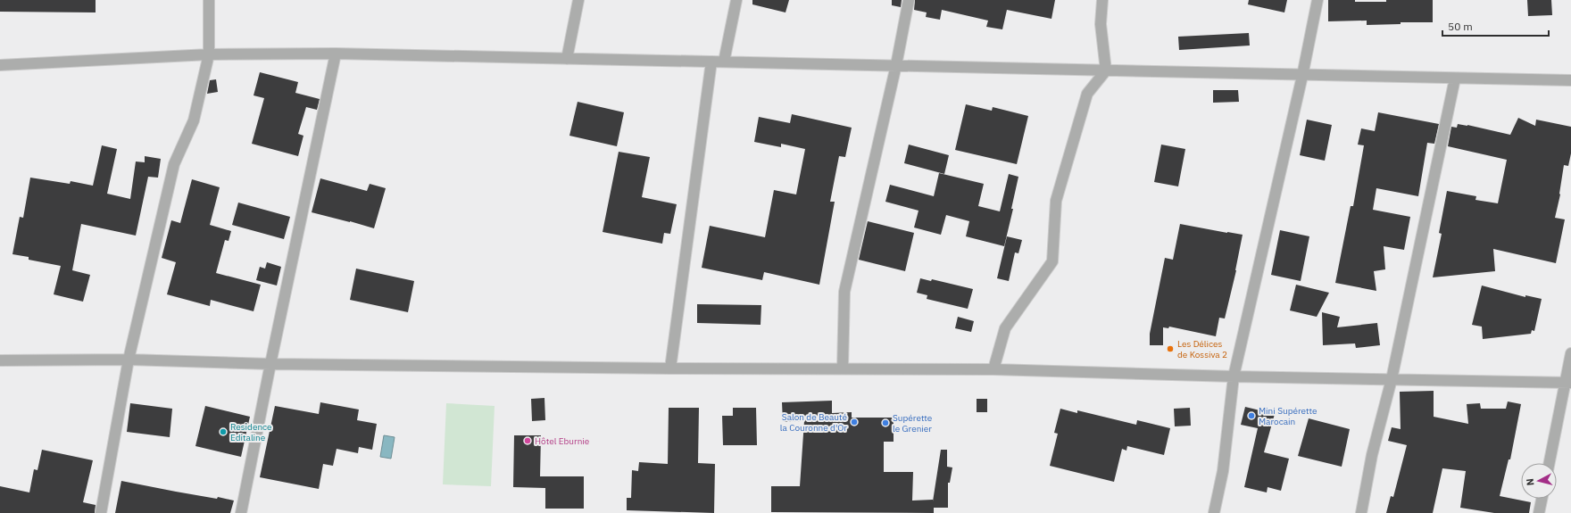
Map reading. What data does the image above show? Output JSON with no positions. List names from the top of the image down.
{
  "places": [
    "Les Délices de Kossiva 2",
    "Mini Supérette Marocain",
    "Salon de Beauté la Couronne d'Or",
    "Supérette le Grenier",
    "Residence Editaline",
    "Hôtel Eburnie"
  ],
  "scale_bar": "50 m",
  "north": "left"
}
